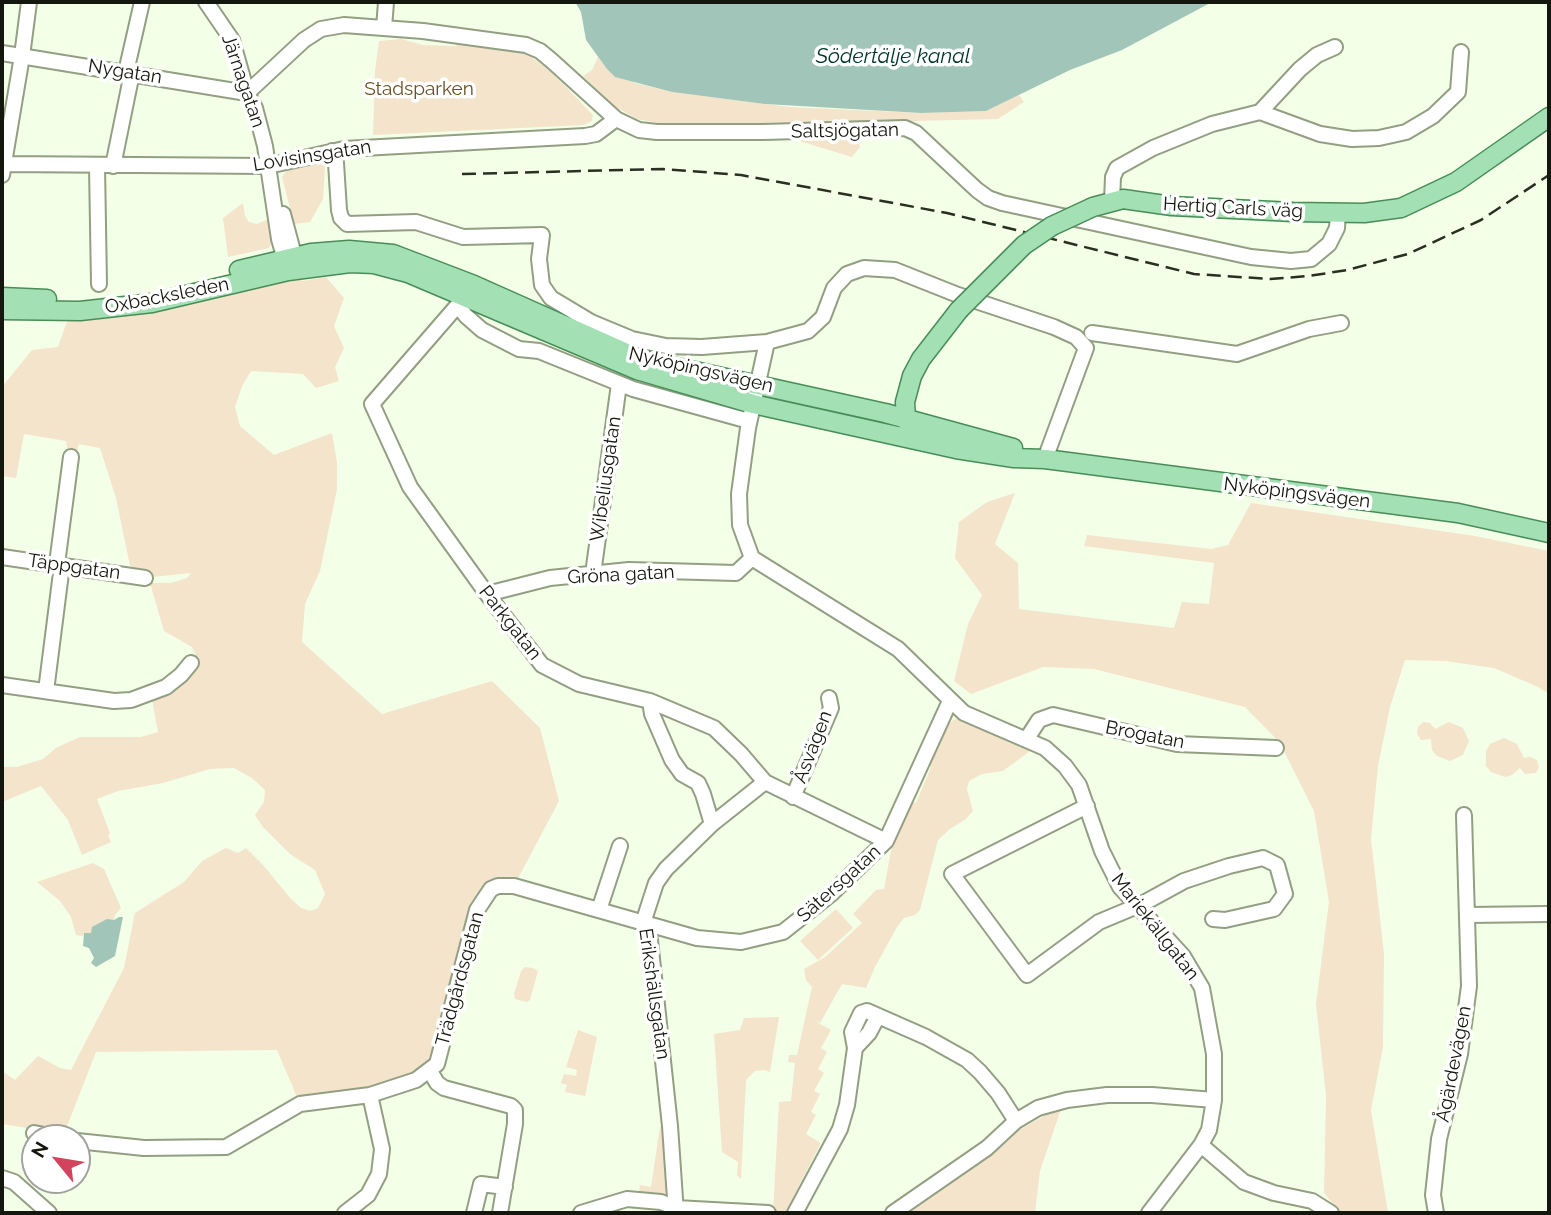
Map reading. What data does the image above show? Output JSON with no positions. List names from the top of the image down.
{
  "streets": {
    "main road": ["Hertig Carls väg", "Oxbacksleden", "Nyköpingsvägen"],
    "street": [
      "Nygatan",
      "Järnagatan",
      "Saltsjögatan",
      "Lovisinsgatan",
      "Wibeliusgatan",
      "Täppgatan",
      "Gröna gatan",
      "Parkgatan",
      "Brogatan",
      "Åsvägen",
      "Sätersgatan",
      "Mariekällgatan",
      "Trädgårdsgatan",
      "Erikshällsgatan",
      "Ågärdevägen"
    ]
  },
  "crossings": [
    ["Nygatan", "Järnagatan"],
    ["Nygatan", "Saltsjögatan"],
    ["Järnagatan", "Saltsjögatan"],
    ["Järnagatan", "Lovisinsgatan"],
    ["Järnagatan", "Oxbacksleden"],
    ["Järnagatan", "Nyköpingsvägen"],
    ["Saltsjögatan", "Lovisinsgatan"],
    ["Saltsjögatan", "Hertig Carls väg"],
    ["Hertig Carls väg", "Nyköpingsvägen"],
    ["Oxbacksleden", "Nyköpingsvägen"],
    ["Nyköpingsvägen", "Wibeliusgatan"],
    ["Nyköpingsvägen", "Parkgatan"],
    ["Wibeliusgatan", "Gröna gatan"],
    ["Gröna gatan", "Parkgatan"],
    ["Gröna gatan", "Mariekällgatan"],
    ["Parkgatan", "Åsvägen"],
    ["Parkgatan", "Sätersgatan"],
    ["Parkgatan", "Erikshällsgatan"],
    ["Brogatan", "Mariekällgatan"],
    ["Sätersgatan", "Mariekällgatan"],
    ["Sätersgatan", "Trädgårdsgatan"],
    ["Sätersgatan", "Erikshällsgatan"]
  ],
  "water": ["Södertälje kanal"],
  "parks": ["Stadsparken"],
  "north": "top left"
}
